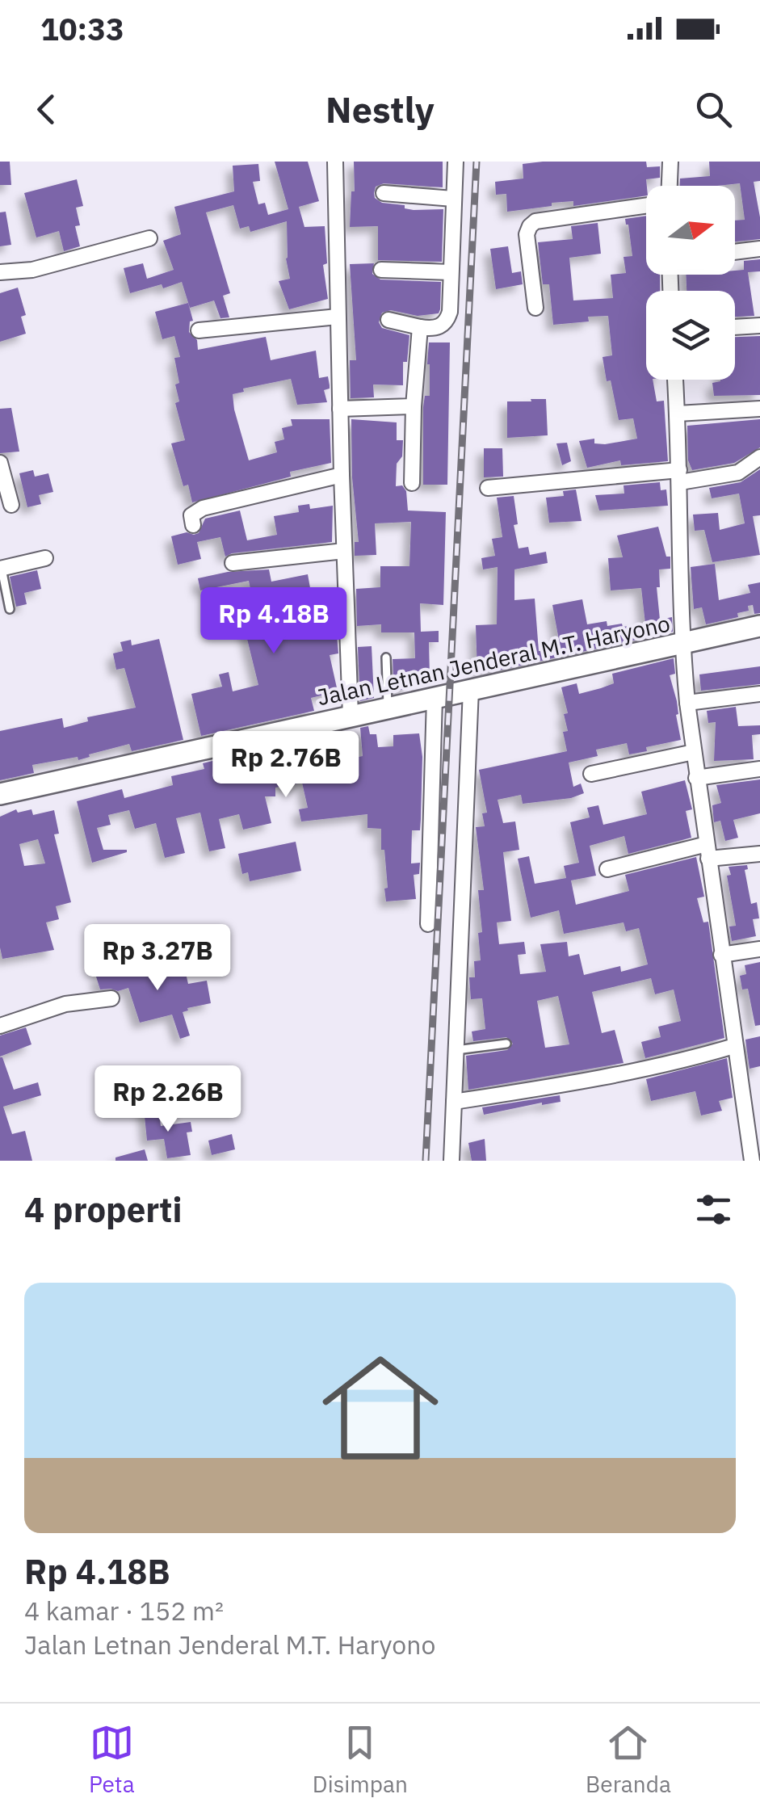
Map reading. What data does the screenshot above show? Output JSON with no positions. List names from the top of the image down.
{
  "streets": {
    "main road": ["Jalan Letnan Jenderal M.T. Haryono"]
  },
  "north": "right",
  "page": {
    "status": "10:33",
    "header": "Nestly",
    "price": [
      "Rp 4.18B",
      "Rp 2.76B",
      "Rp 3.27B",
      "Rp 2.26B"
    ],
    "heading": "4 properti",
    "list": [
      {
        "name": "Rp 4.18B",
        "note": "4 kamar · 152 m² · Jalan Letnan Jenderal M.T. Haryono"
      }
    ],
    "tabs": ["Peta", "Disimpan", "Beranda"]
  }
}
